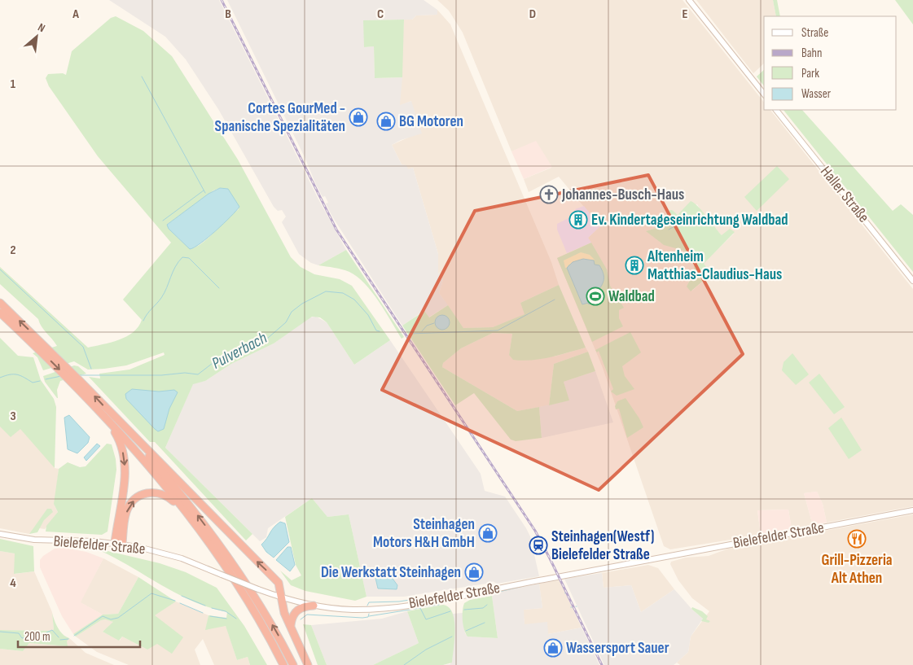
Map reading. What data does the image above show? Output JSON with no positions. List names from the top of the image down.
{
  "streets": {
    "main road": ["Haller Straße", "Bielefelder Straße"]
  },
  "water": ["Pulverbach"],
  "places": {
    "shop": [
      "Cortes GourMed - Spanische Spezialitäten",
      "BG Motoren",
      "Steinhagen Motors H&H GmbH",
      "Die Werkstatt Steinhagen",
      "Wassersport Sauer"
    ],
    "church": ["Johannes-Busch-Haus"],
    "building": ["Ev. Kindertageseinrichtung Waldbad", "Altenheim Matthias-Claudius-Haus"],
    "sports": ["Waldbad"],
    "restaurant": ["Grill-Pizzeria Alt Athen"],
    "station": ["Steinhagen(Westf) Bielefelder Straße"]
  },
  "legend": [
    "Straße",
    "Bahn",
    "Park",
    "Wasser"
  ],
  "scale_bar": "200 m",
  "north": "top right",
  "grid": {
    "columns": [
      "A",
      "B",
      "C",
      "D",
      "E"
    ],
    "rows": [
      "1",
      "2",
      "3",
      "4"
    ]
  }
}
